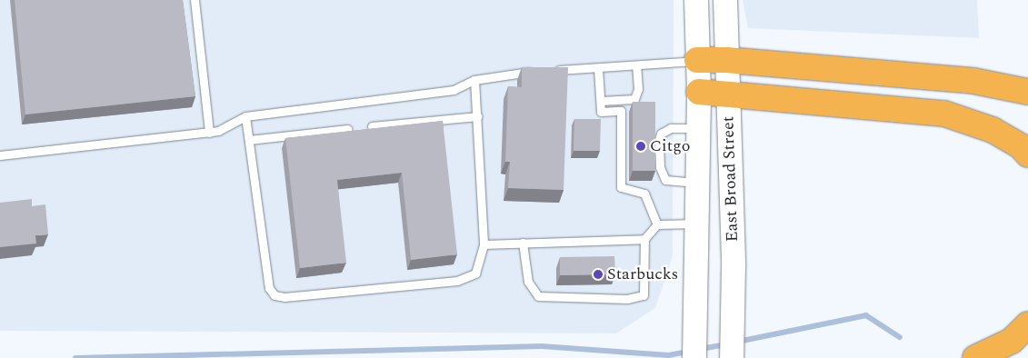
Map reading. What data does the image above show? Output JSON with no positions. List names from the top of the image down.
{
  "streets": {
    "main road": ["East Broad Street"]
  },
  "places": ["Citgo", "Starbucks"]
}
